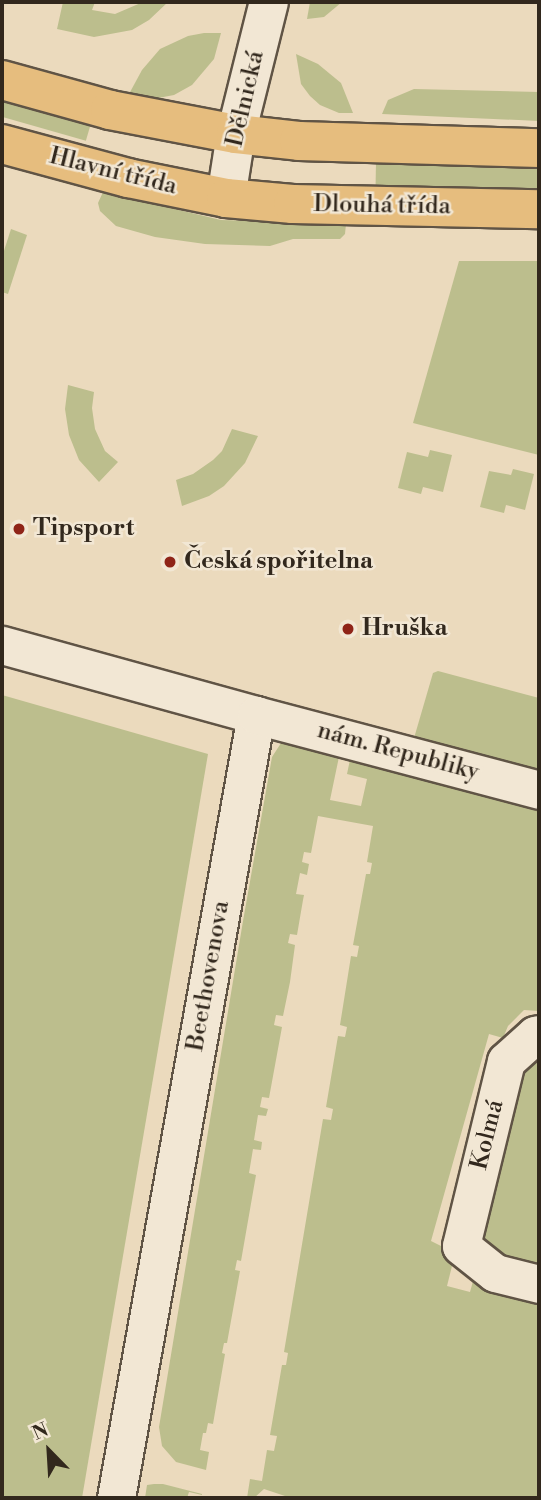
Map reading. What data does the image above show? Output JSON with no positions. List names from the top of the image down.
{
  "streets": {
    "main road": ["Hlavní třída", "Dlouhá třída"],
    "street": [
      "Dělnická",
      "nám. Republiky",
      "Beethovenova",
      "Kolmá"
    ]
  },
  "crossings": [
    ["Dělnická", "Hlavní třída"],
    ["Dělnická", "Dlouhá třída"],
    ["Hlavní třída", "Dlouhá třída"],
    ["nám. Republiky", "Beethovenova"]
  ],
  "places": ["Tipsport", "Česká spořitelna", "Hruška"],
  "north": "top left"
}
